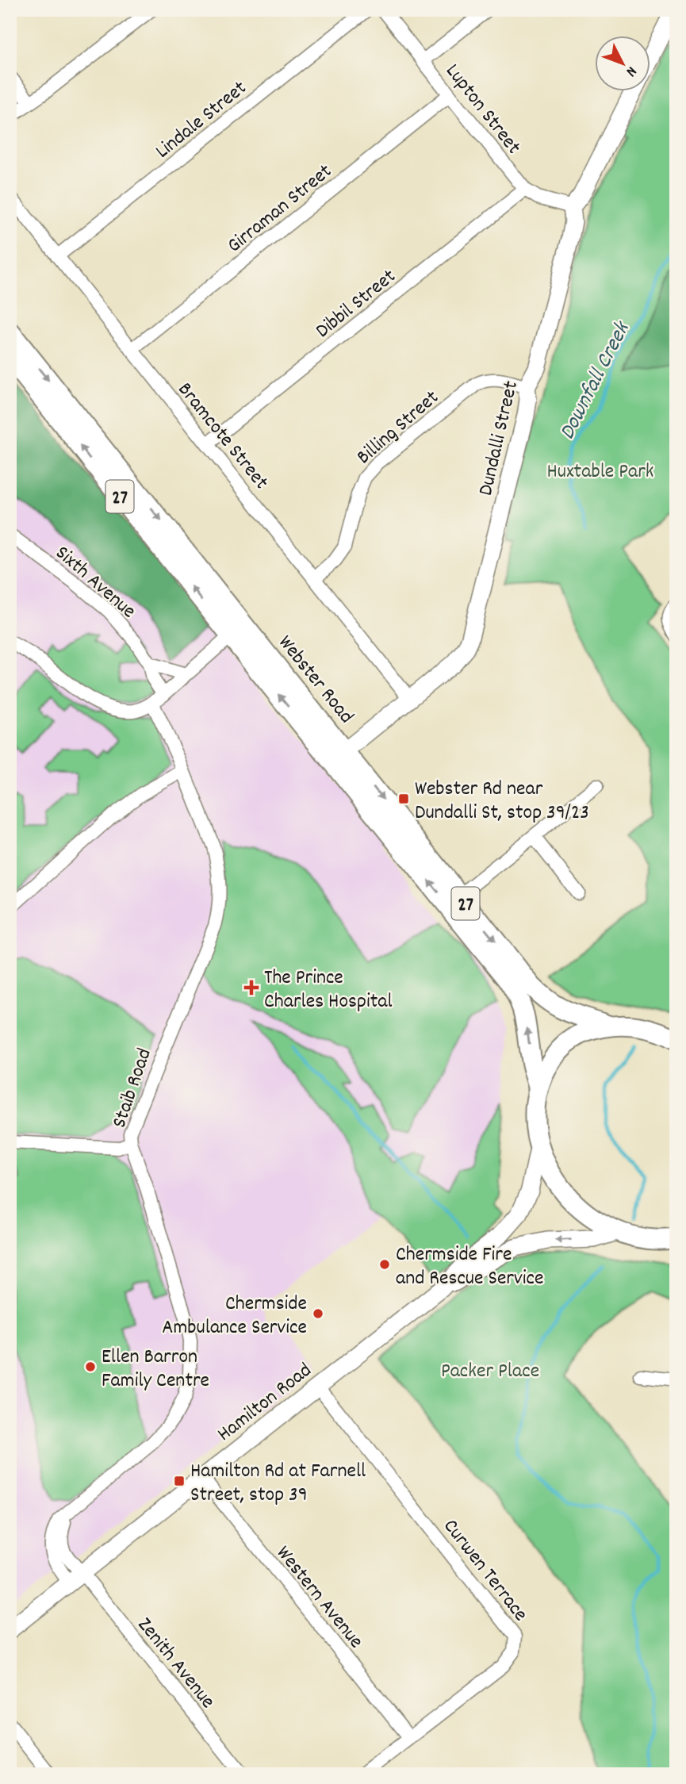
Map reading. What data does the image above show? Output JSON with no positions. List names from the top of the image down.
{
  "streets": {
    "main road": [
      "Dundalli Street",
      "27",
      "Webster Road",
      "Hamilton Road"
    ],
    "street": [
      "Lupton Street",
      "Lindale Street",
      "Girraman Street",
      "Dibbil Street",
      "Billing Street",
      "Bramcote Street",
      "Sixth Avenue",
      "Staib Road",
      "Curwen Terrace",
      "Western Avenue",
      "Zenith Avenue"
    ]
  },
  "crossings": [
    ["Lupton Street", "Girraman Street"],
    ["Lupton Street", "Dibbil Street"],
    ["Lupton Street", "Dundalli Street"],
    ["Lindale Street", "Bramcote Street"],
    ["Girraman Street", "Bramcote Street"],
    ["Dibbil Street", "Bramcote Street"],
    ["Billing Street", "Bramcote Street"],
    ["Billing Street", "Dundalli Street"],
    ["Bramcote Street", "Dundalli Street"],
    ["Dundalli Street", "Webster Road"],
    ["27", "Webster Road"],
    ["27", "Hamilton Road"],
    ["Staib Road", "Hamilton Road"],
    ["Staib Road", "Zenith Avenue"],
    ["Hamilton Road", "Curwen Terrace"],
    ["Hamilton Road", "Western Avenue"],
    ["Hamilton Road", "Zenith Avenue"],
    ["Curwen Terrace", "Western Avenue"]
  ],
  "water": ["Downfall Creek"],
  "parks": ["Huxtable Park", "Packer Place"],
  "places": {
    "transit": ["Webster Rd near Dundalli St, stop 39/23", "Hamilton Rd at Farnell Street, stop 39"],
    "health": ["The Prince Charles Hospital"],
    "other": ["Chermside Fire and Rescue Service", "Chermside Ambulance Service", "Ellen Barron Family Centre"]
  },
  "north": "bottom right"
}
